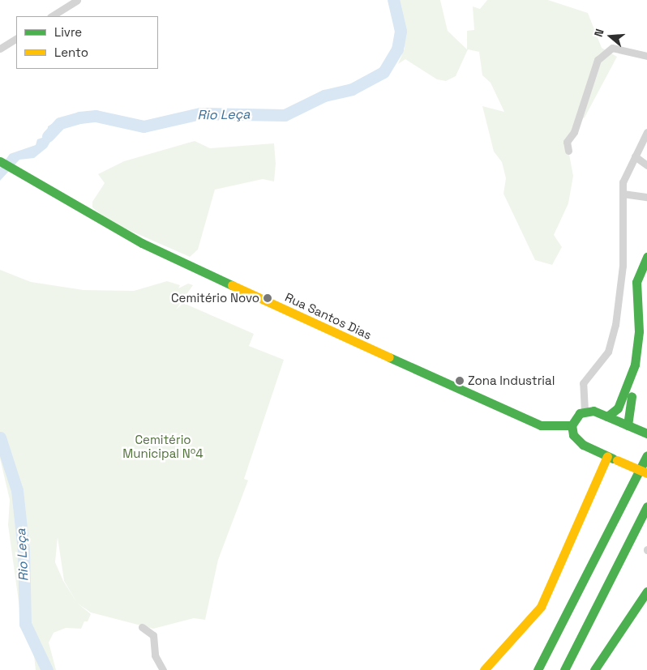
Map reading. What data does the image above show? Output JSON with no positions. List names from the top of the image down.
{
  "streets": {
    "main road": ["Rua Santos Dias"]
  },
  "water": ["Rio Leça"],
  "parks": ["Cemitério Municipal Nº4"],
  "places": ["Cemitério Novo", "Zona Industrial"],
  "legend": ["Livre", "Lento"],
  "north": "left"
}
